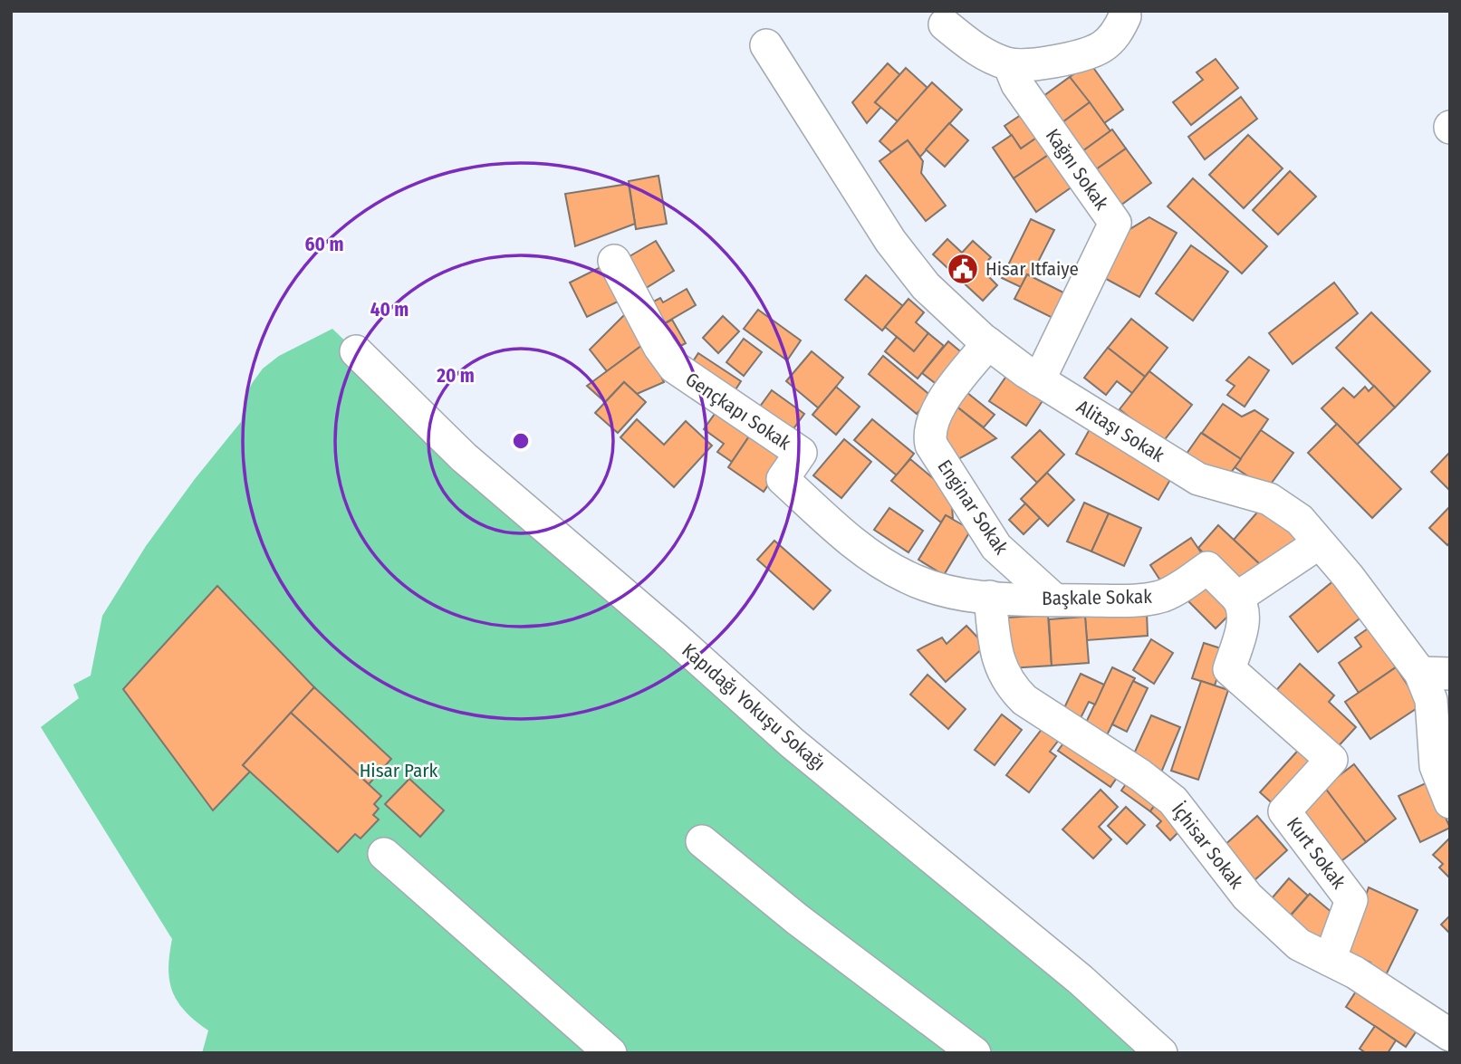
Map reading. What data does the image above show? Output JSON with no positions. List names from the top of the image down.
{
  "streets": {
    "street": [
      "Kağnı Sokak",
      "Gençkapı Sokak",
      "Alitaşı Sokak",
      "Enginar Sokak",
      "Başkale Sokak",
      "Kapıdağı Yokuşu Sokağı",
      "İçhisar Sokak",
      "Kurt Sokak"
    ]
  },
  "crossings": [
    ["Kağnı Sokak", "Alitaşı Sokak"],
    ["Gençkapı Sokak", "Başkale Sokak"],
    ["Gençkapı Sokak", "İçhisar Sokak"],
    ["Alitaşı Sokak", "Enginar Sokak"],
    ["Enginar Sokak", "Başkale Sokak"],
    ["Başkale Sokak", "İçhisar Sokak"],
    ["Başkale Sokak", "Kurt Sokak"],
    ["İçhisar Sokak", "Kurt Sokak"]
  ],
  "parks": ["Hisar Park"],
  "places": {
    "public building": ["Hisar Itfaiye"]
  },
  "rings": ["60 m", "40 m", "20 m"]
}
